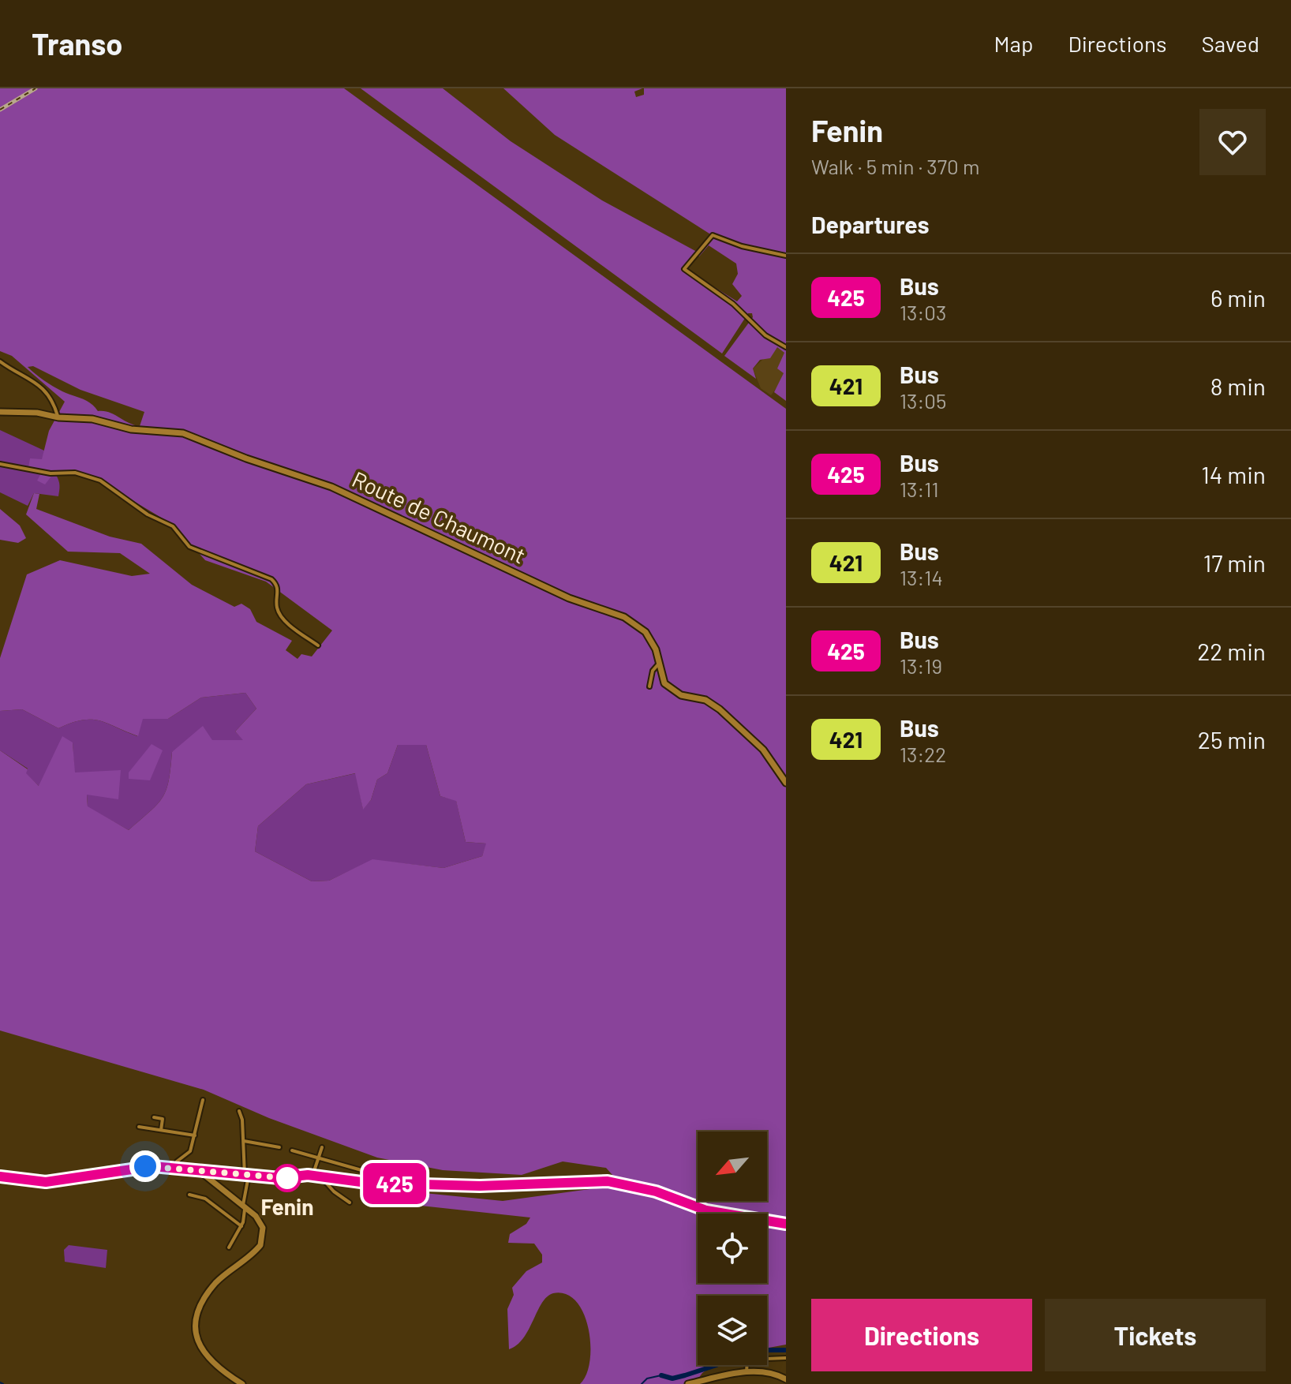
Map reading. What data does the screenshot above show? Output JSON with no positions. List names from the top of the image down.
{
  "streets": {
    "street": ["Route de Chaumont"]
  },
  "places": ["Fenin"],
  "lines": ["bus line 425"],
  "north": "bottom left",
  "page": {
    "header": "Transo",
    "nav": ["Map", "Directions", "Saved"],
    "on_map": "425",
    "heading": [
      ["Fenin", "Walk · 5 min · 370 m"],
      "Departures"
    ],
    "list": [
      {
        "mark": "425",
        "name": "Bus",
        "note": "13:03",
        "value": "6 min"
      },
      {
        "mark": "421",
        "name": "Bus",
        "note": "13:05",
        "value": "8 min"
      },
      {
        "mark": "425",
        "name": "Bus",
        "note": "13:11",
        "value": "14 min"
      },
      {
        "mark": "421",
        "name": "Bus",
        "note": "13:14",
        "value": "17 min"
      },
      {
        "mark": "425",
        "name": "Bus",
        "note": "13:19",
        "value": "22 min"
      },
      {
        "mark": "421",
        "name": "Bus",
        "note": "13:22",
        "value": "25 min"
      }
    ],
    "buttons": ["Directions", "Tickets"]
  }
}
